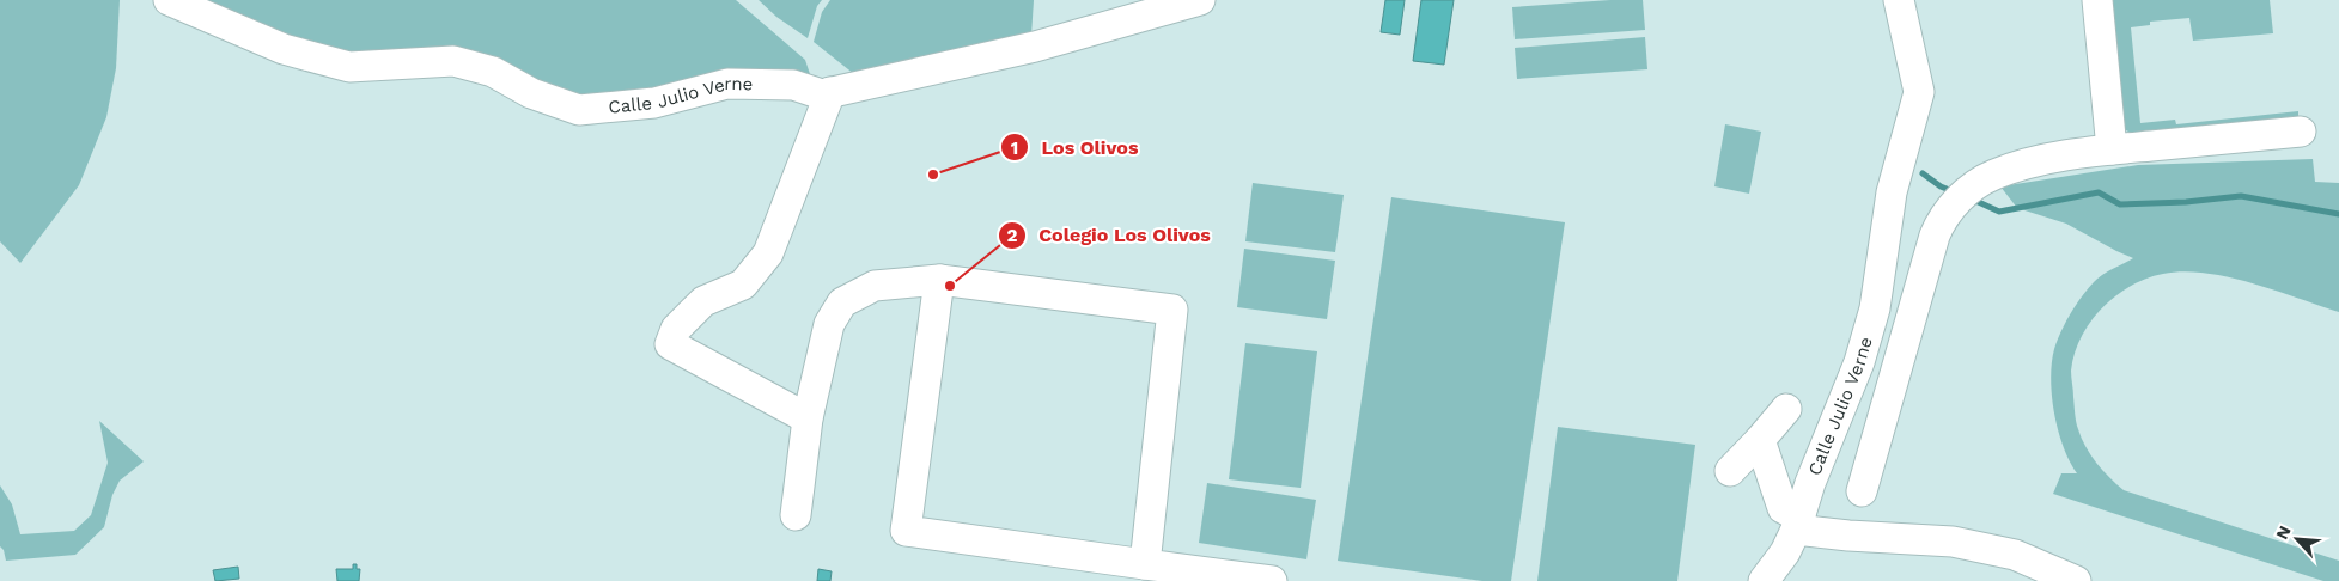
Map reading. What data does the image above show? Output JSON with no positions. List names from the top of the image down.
{
  "streets": {
    "street": ["Calle Julio Verne"]
  },
  "places": ["Los Olivos", "Colegio Los Olivos"],
  "north": "top left"
}
